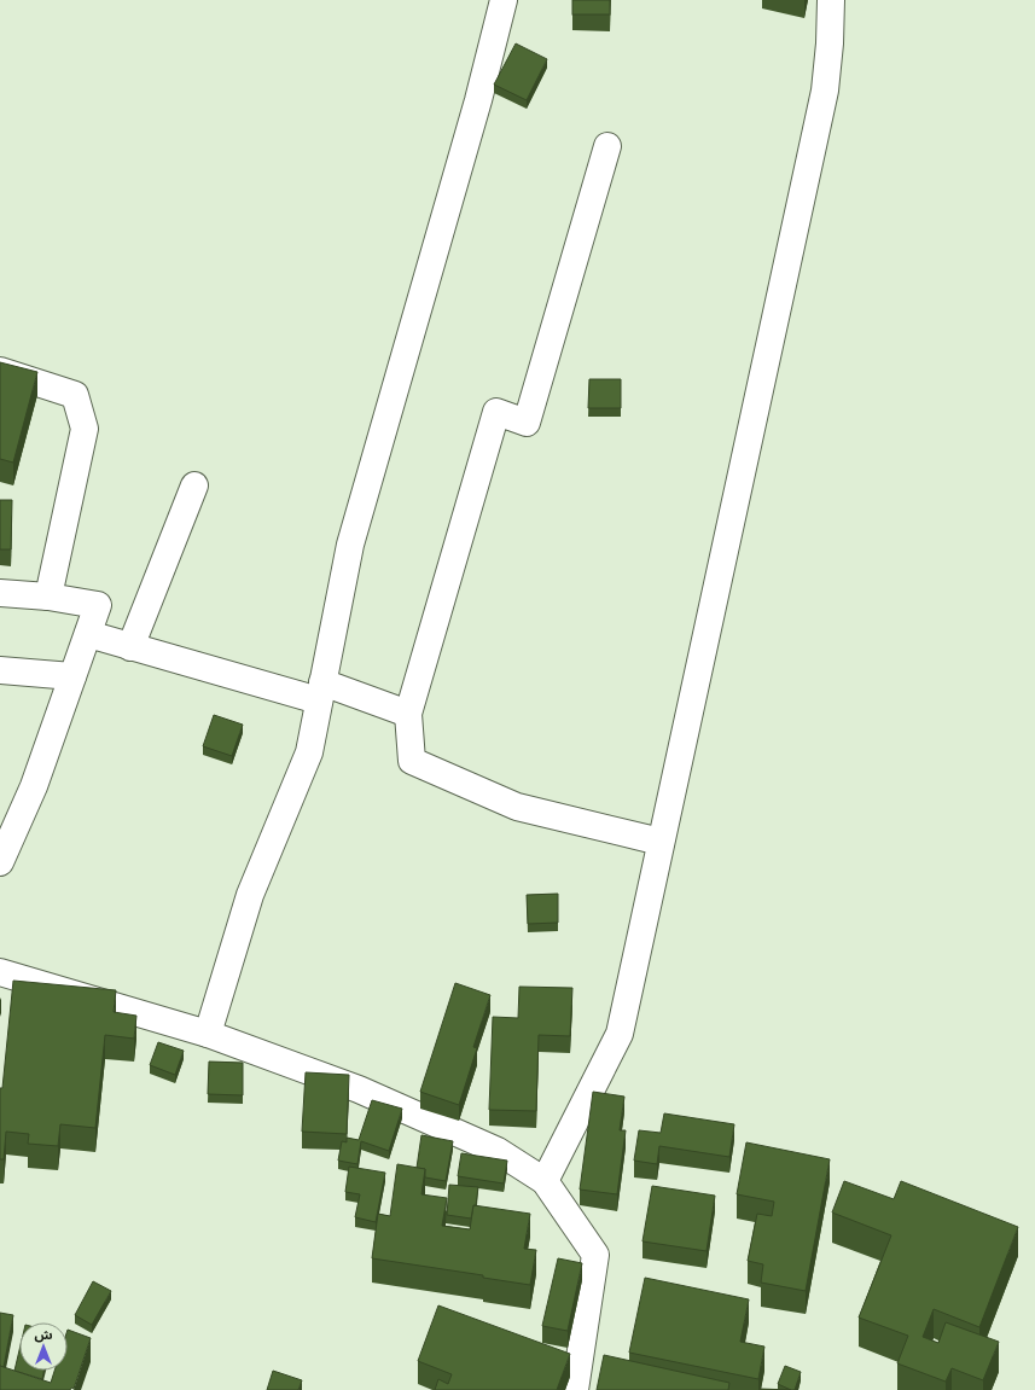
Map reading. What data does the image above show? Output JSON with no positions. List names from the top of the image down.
{
  "north": "top"
}
